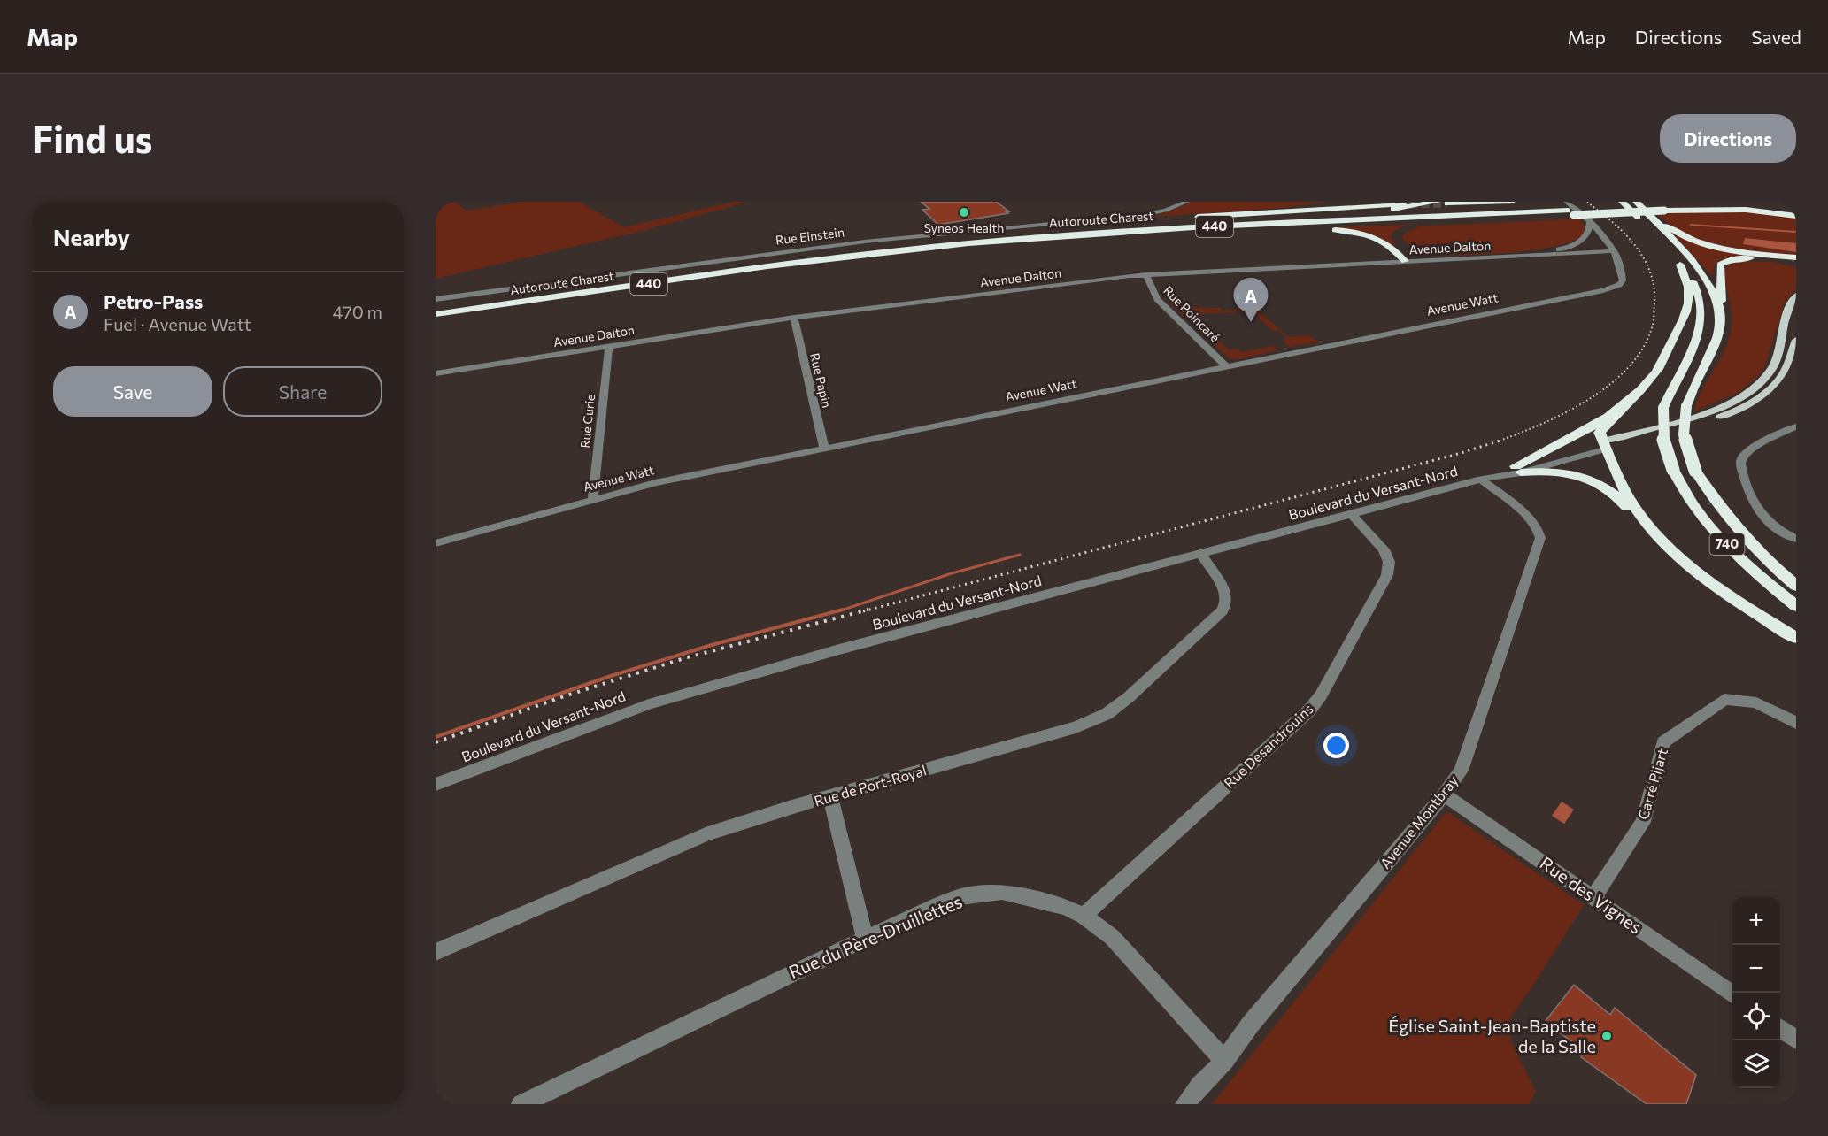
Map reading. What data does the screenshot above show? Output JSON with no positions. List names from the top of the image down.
{
  "streets": {
    "highway": ["Autoroute Charest", "440", "740"],
    "main road": ["Boulevard du Versant-Nord"],
    "street": [
      "Rue Einstein",
      "Avenue Dalton",
      "Avenue Watt",
      "Rue Poincaré",
      "Rue Papin",
      "Rue Curie",
      "Rue Desandrouins",
      "Carré Pijart",
      "Rue de Port-Royal",
      "Avenue Montbray",
      "Rue des Vignes",
      "Rue du Père-Druillettes"
    ]
  },
  "crossings": [
    ["Avenue Dalton", "Avenue Watt"],
    ["Avenue Dalton", "Rue Poincaré"],
    ["Avenue Dalton", "Rue Papin"],
    ["Avenue Dalton", "Rue Curie"],
    ["Avenue Watt", "Rue Poincaré"],
    ["Avenue Watt", "Rue Papin"],
    ["Avenue Watt", "Rue Curie"],
    ["Boulevard du Versant-Nord", "Rue Desandrouins"],
    ["Boulevard du Versant-Nord", "Rue de Port-Royal"],
    ["Boulevard du Versant-Nord", "Avenue Montbray"],
    ["Rue Desandrouins", "Rue du Père-Druillettes"],
    ["Carré Pijart", "Rue des Vignes"],
    ["Avenue Montbray", "Rue des Vignes"],
    ["Avenue Montbray", "Rue du Père-Druillettes"]
  ],
  "places": ["Syneos Health", "Église Saint-Jean-Baptiste de la Salle"],
  "page": {
    "header": "Map",
    "nav": ["Map", "Directions", "Saved"],
    "buttons": [
      "Directions",
      ["Save", "Share"]
    ],
    "title": "Find us",
    "heading": "Nearby",
    "list": [
      {
        "mark": "A",
        "name": "Petro-Pass",
        "note": "Fuel · Avenue Watt",
        "value": "470 m"
      }
    ],
    "pins": "A",
    "map_buttons": ["+", "−"]
  }
}
